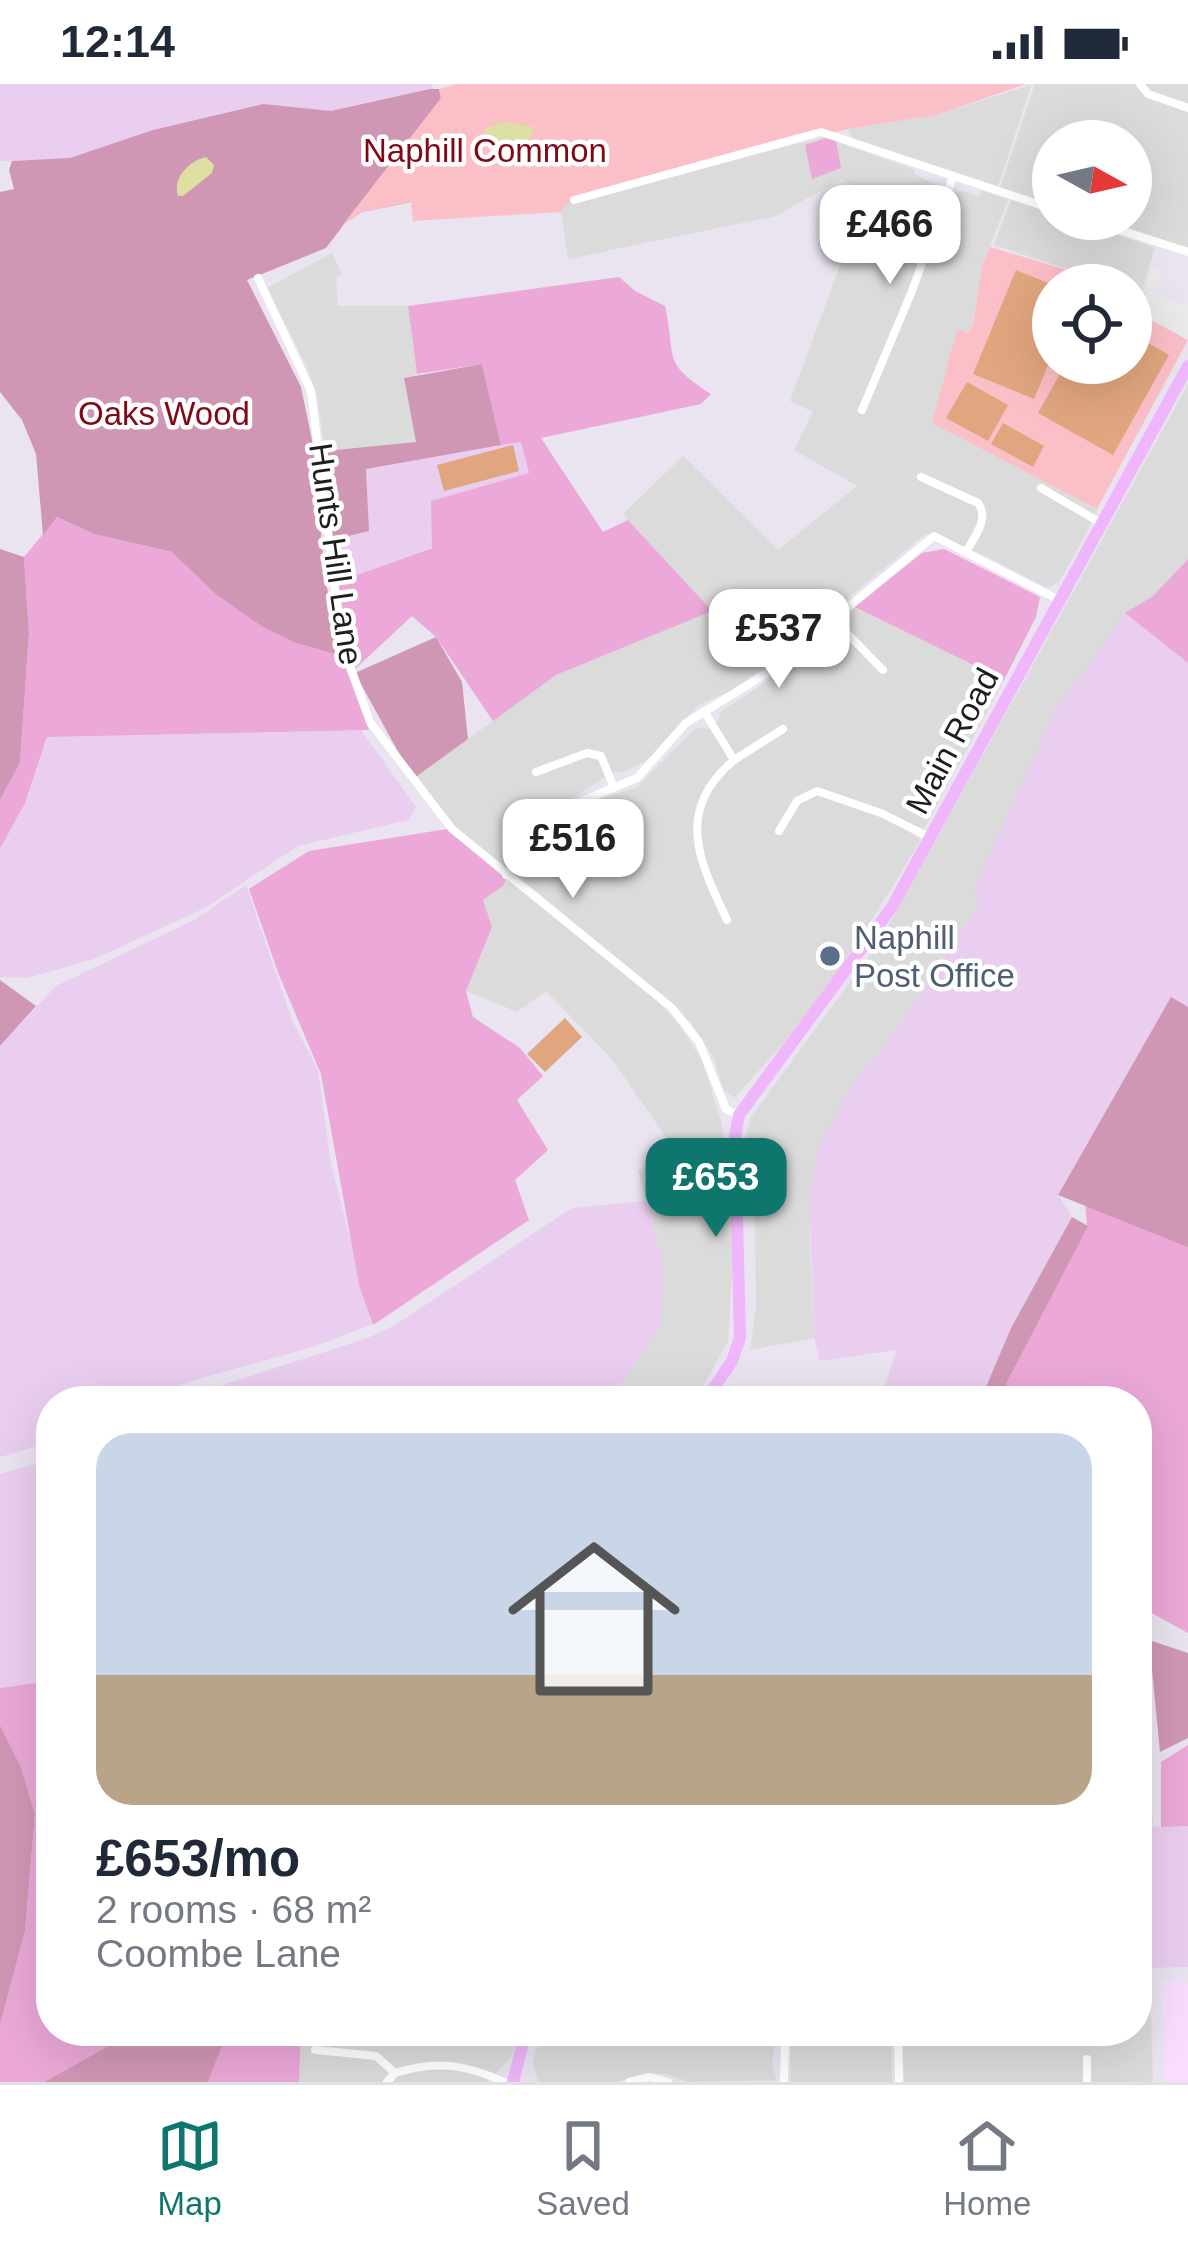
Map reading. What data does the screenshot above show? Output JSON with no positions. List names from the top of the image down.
{
  "streets": {
    "street": ["Hunts Hill Lane", "Main Road"]
  },
  "crossings": [
    ["Hunts Hill Lane", "Main Road"]
  ],
  "parks": ["Naphill Common", "Oaks Wood"],
  "places": ["Naphill Post Office"],
  "north": "right",
  "page": {
    "status": "12:14",
    "price": [
      "£466",
      "£537",
      "£516",
      "£653"
    ],
    "list": [
      {
        "name": "£653/mo",
        "note": "2 rooms · 68 m² · Coombe Lane"
      }
    ],
    "tabs": ["Map", "Saved", "Home"]
  }
}
